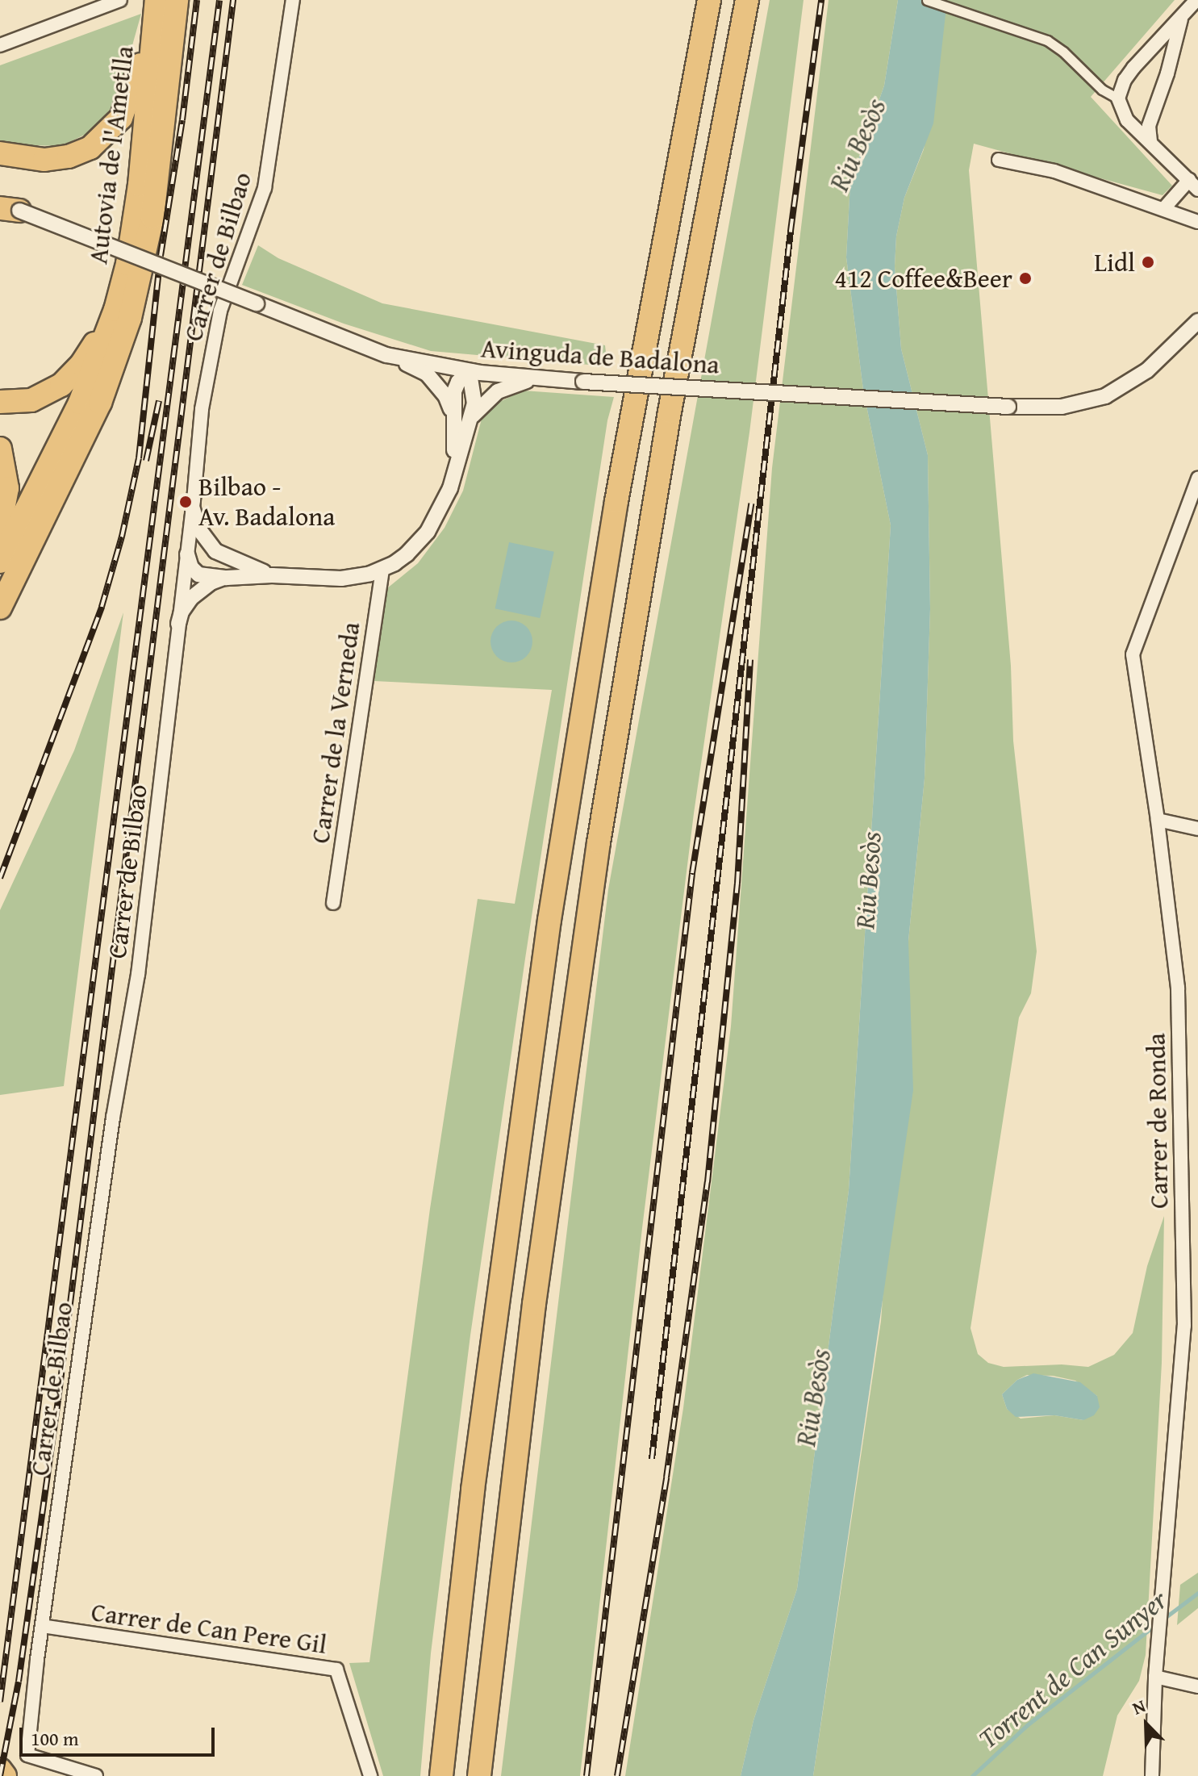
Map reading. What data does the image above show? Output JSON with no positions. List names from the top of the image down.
{
  "streets": {
    "highway": ["Autovia de l'Ametlla"],
    "street": [
      "Carrer de Bilbao",
      "Avinguda de Badalona",
      "Carrer de la Verneda",
      "Carrer de Ronda",
      "Carrer de Can Pere Gil"
    ]
  },
  "crossings": [
    ["Carrer de Bilbao", "Carrer de Can Pere Gil"]
  ],
  "water": ["Riu Besòs", "Torrent de Can Sunyer"],
  "places": ["Lidl", "412 Coffee&Beer", "Bilbao - Av. Badalona"],
  "scale_bar": "100 m",
  "north": "top left"
}
